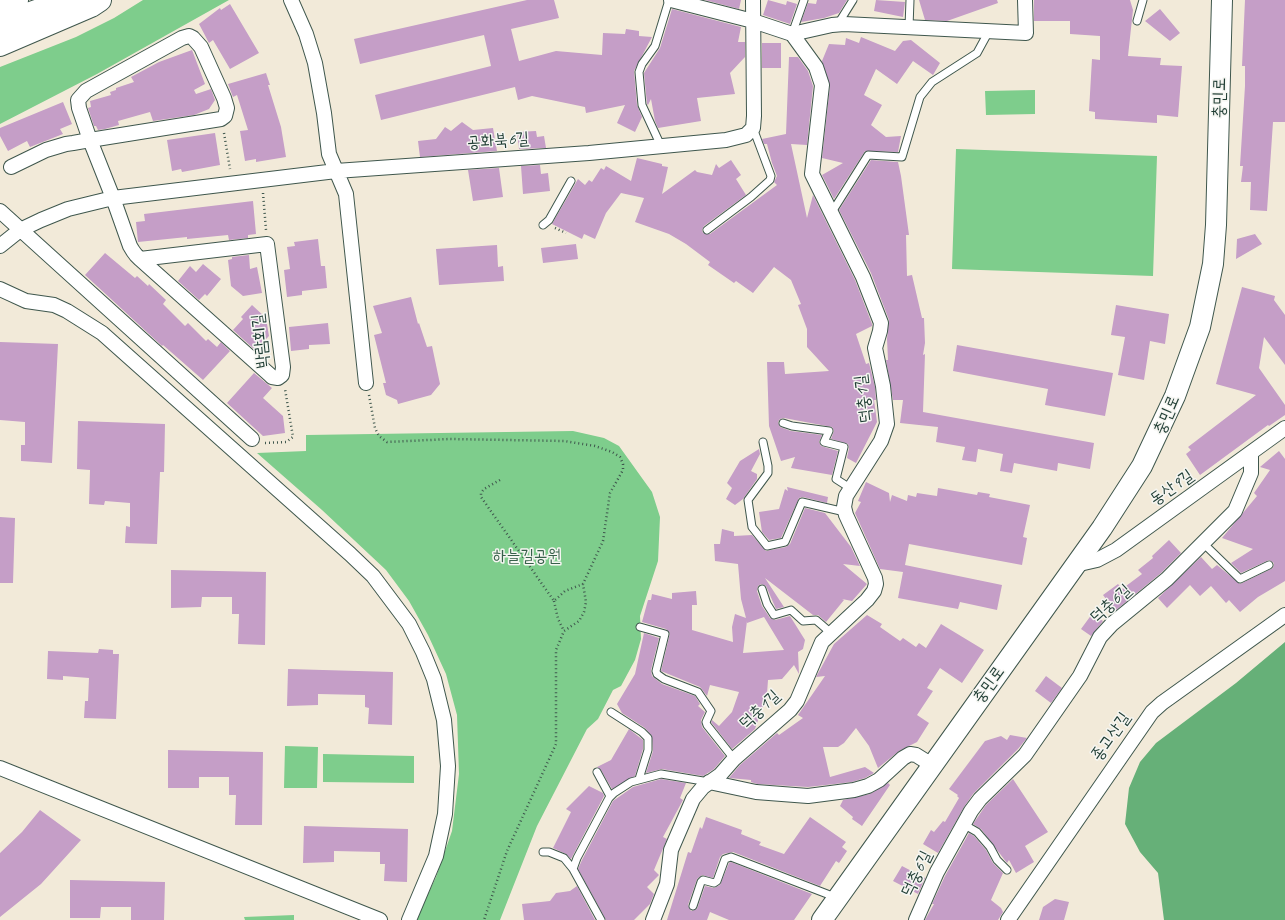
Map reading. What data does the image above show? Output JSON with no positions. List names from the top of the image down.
{
  "streets": {
    "street": [
      "충민로",
      "공화북6길",
      "박람회길",
      "덕충1길",
      "동산9길",
      "덕충6길",
      "종고산길"
    ]
  },
  "crossings": [
    ["충민로", "동산9길"],
    ["동산9길", "덕충6길"]
  ],
  "parks": ["하늘길공원"]
}
